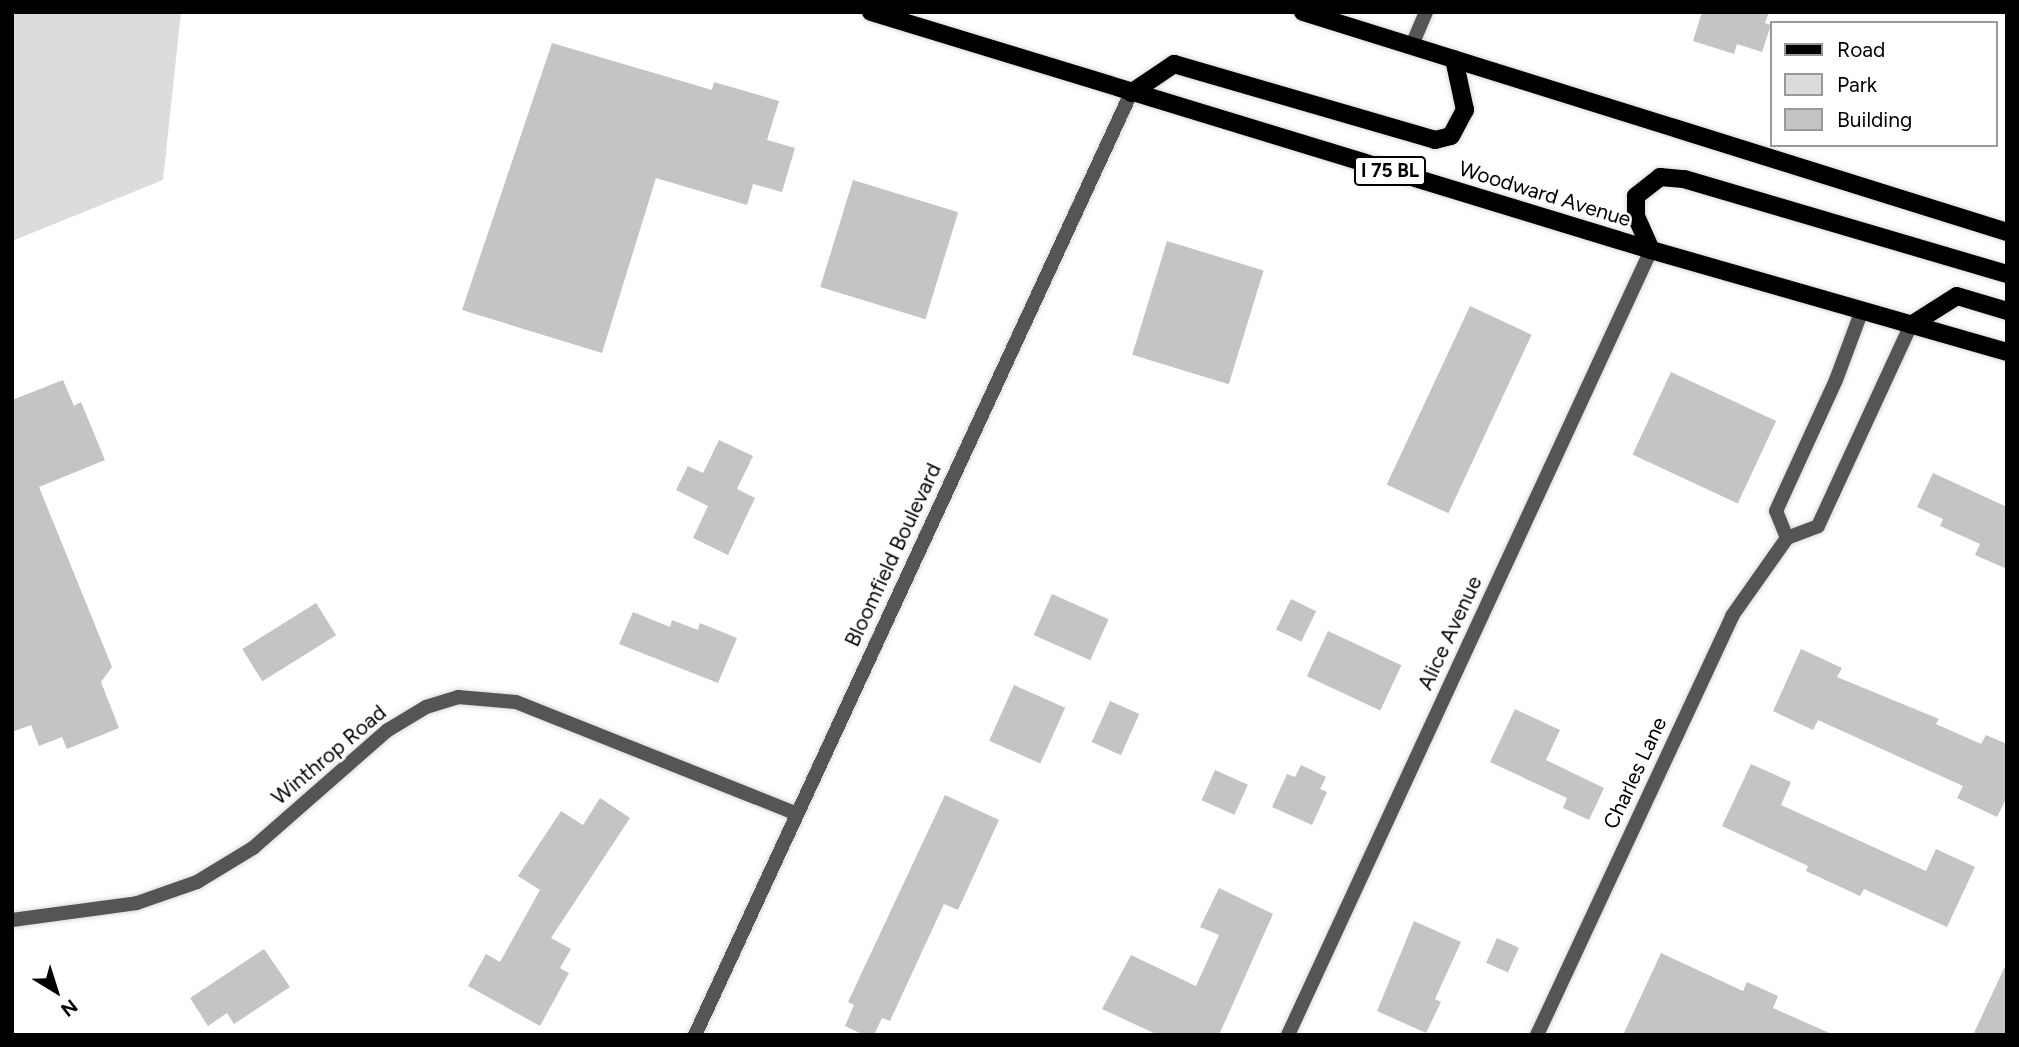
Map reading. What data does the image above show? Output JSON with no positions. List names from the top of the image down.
{
  "streets": {
    "main road": ["I 75 BL", "Woodward Avenue"],
    "street": [
      "Bloomfield Boulevard",
      "Alice Avenue",
      "Winthrop Road",
      "Charles Lane"
    ]
  },
  "crossings": [
    ["Woodward Avenue", "Bloomfield Boulevard"],
    ["Woodward Avenue", "Alice Avenue"],
    ["Bloomfield Boulevard", "Winthrop Road"]
  ],
  "legend": ["Road", "Park", "Building"],
  "north": "bottom right"
}
